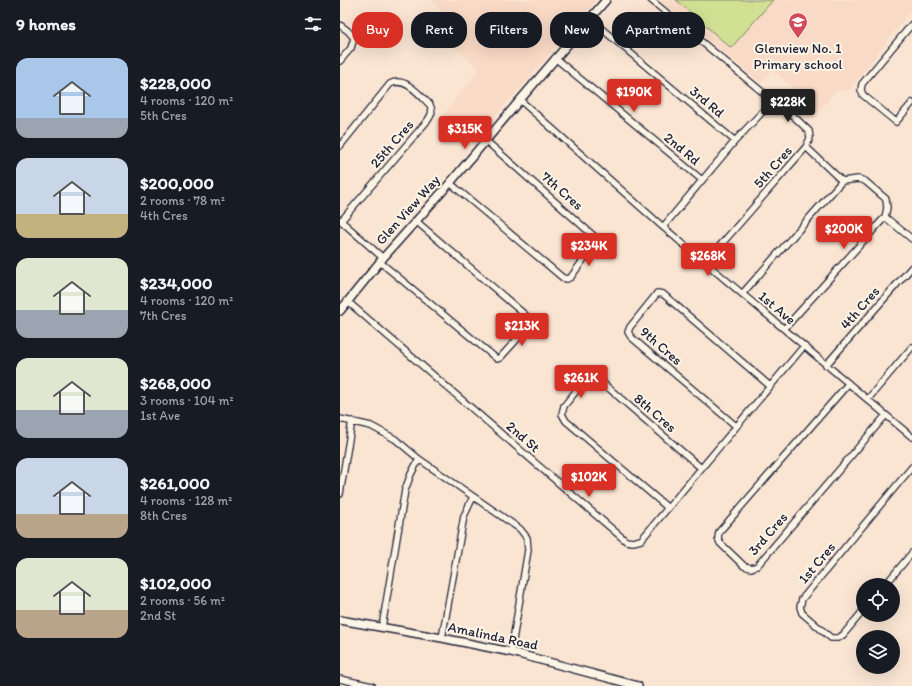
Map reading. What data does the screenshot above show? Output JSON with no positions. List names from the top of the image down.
{
  "streets": {
    "street": [
      "3rd Rd",
      "25th Cres",
      "2nd Rd",
      "5th Cres",
      "7th Cres",
      "Glen View Way",
      "1st Ave",
      "4th Cres",
      "9th Cres",
      "8th Cres",
      "2nd St",
      "3rd Cres",
      "1st Cres",
      "Amalinda Road"
    ]
  },
  "crossings": [
    ["2nd Rd", "Glen View Way"],
    ["5th Cres", "1st Ave"],
    ["7th Cres", "Glen View Way"],
    ["Glen View Way", "1st Ave"],
    ["Glen View Way", "2nd St"],
    ["1st Ave", "4th Cres"],
    ["1st Ave", "2nd St"],
    ["1st Ave", "3rd Cres"],
    ["9th Cres", "2nd St"],
    ["8th Cres", "2nd St"]
  ],
  "places": {
    "school or university": ["Glenview No. 1 Primary school"]
  },
  "page": {
    "heading": "9 homes",
    "chip": [
      "Buy",
      "Rent",
      "Filters",
      "New",
      "Apartment"
    ],
    "list": [
      {
        "name": "$228,000",
        "note": "4 rooms · 120 m² · 5th Cres"
      },
      {
        "name": "$200,000",
        "note": "2 rooms · 78 m² · 4th Cres"
      },
      {
        "name": "$234,000",
        "note": "4 rooms · 120 m² · 7th Cres"
      },
      {
        "name": "$268,000",
        "note": "3 rooms · 104 m² · 1st Ave"
      },
      {
        "name": "$261,000",
        "note": "4 rooms · 128 m² · 8th Cres"
      },
      {
        "name": "$102,000",
        "note": "2 rooms · 56 m² · 2nd St"
      }
    ],
    "price": [
      "$190K",
      "$228K",
      "$315K",
      "$200K",
      "$234K",
      "$268K",
      "$213K",
      "$261K",
      "$102K"
    ]
  }
}
